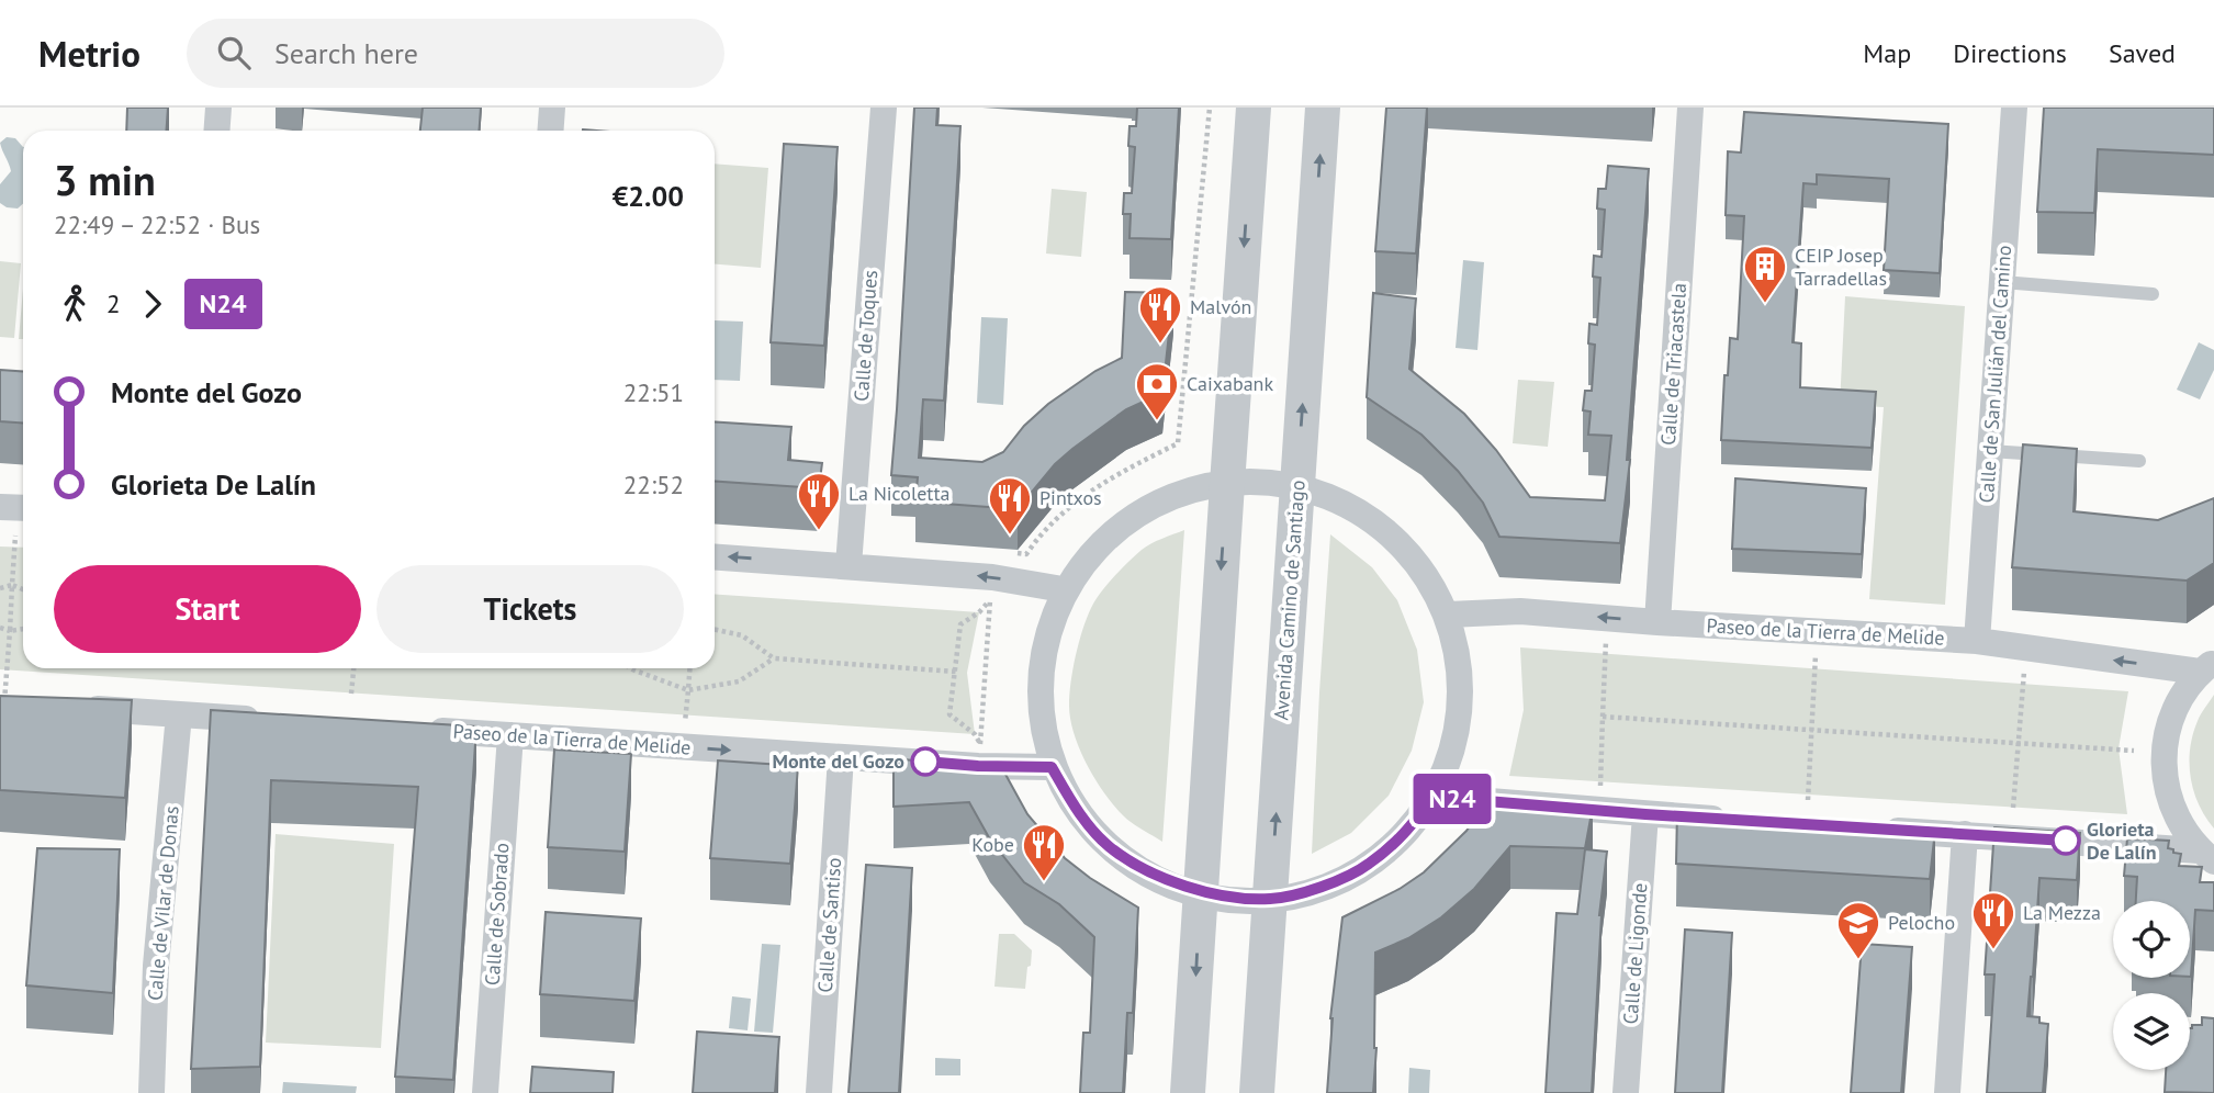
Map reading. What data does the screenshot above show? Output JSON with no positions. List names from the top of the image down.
{
  "streets": {
    "street": [
      "Calle de Toques",
      "Calle de Triacastela",
      "Calle de San Julián del Camino",
      "Avenida Camino de Santiago",
      "Paseo de la Tierra de Melide",
      "Calle de Vilar de Donas",
      "Calle de Sobrado",
      "Calle de Santiso",
      "Calle de Ligonde"
    ]
  },
  "crossings": [
    ["Calle de Triacastela", "Paseo de la Tierra de Melide"],
    ["Calle de San Julián del Camino", "Paseo de la Tierra de Melide"],
    ["Paseo de la Tierra de Melide", "Calle de Sobrado"],
    ["Paseo de la Tierra de Melide", "Calle de Santiso"]
  ],
  "places": {
    "building": ["CEIP Josep Tarradellas"],
    "restaurant": [
      "Malvón",
      "La Nicoletta",
      "Pintxos",
      "Kobe",
      "La Mezza"
    ],
    "bank": ["Caixabank"],
    "other": ["Monte del Gozo", "Glorieta De Lalín"],
    "school or university": ["Pelocho"]
  },
  "lines": ["bus line N24"],
  "page": {
    "header": "Metrio",
    "search": "Search here",
    "nav": ["Map", "Directions", "Saved"],
    "on_map": "N24",
    "heading": ["3 min", "22:49 – 22:52 · Bus", "€2.00"],
    "legs": ["2", "N24"],
    "list": [
      {
        "name": "Monte del Gozo",
        "value": "22:51"
      },
      {
        "name": "Glorieta De Lalín",
        "value": "22:52"
      }
    ],
    "buttons": ["Start", "Tickets"]
  }
}
